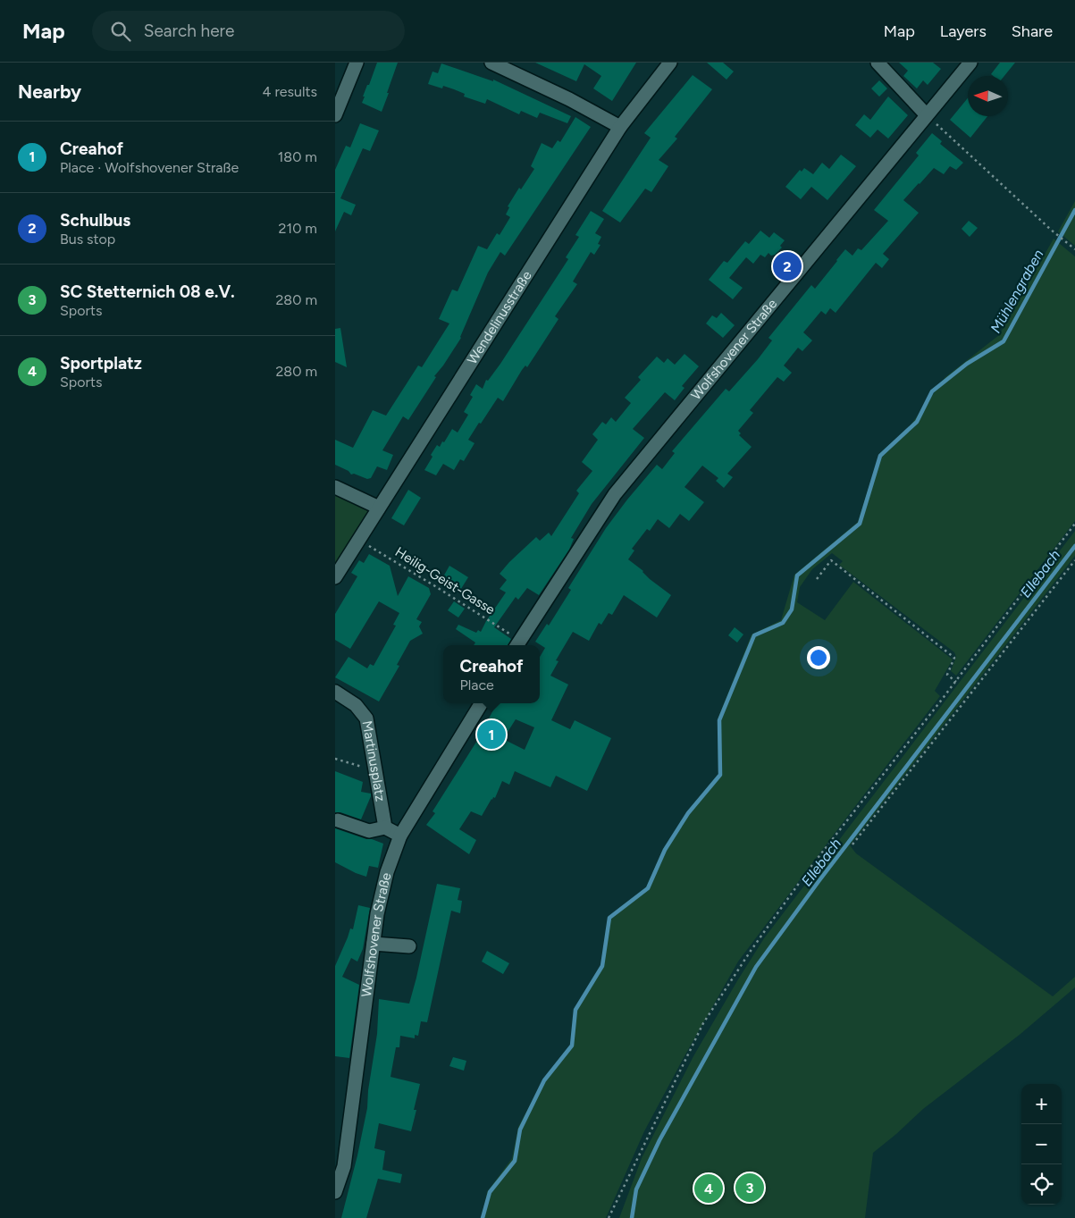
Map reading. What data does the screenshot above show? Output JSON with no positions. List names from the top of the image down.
{
  "streets": {
    "street": ["Wendelinusstraße", "Wolfshovener Straße", "Martinusplatz"],
    "path": ["Heilig-Geist-Gasse"]
  },
  "crossings": [
    ["Wendelinusstraße", "Heilig-Geist-Gasse"],
    ["Wolfshovener Straße", "Heilig-Geist-Gasse"]
  ],
  "water": ["Mühlengraben", "Ellebach"],
  "north": "left",
  "page": {
    "header": "Map",
    "search": "Search here",
    "nav": ["Map", "Layers", "Share"],
    "heading": ["Nearby", "4 results"],
    "list": [
      {
        "mark": "1",
        "name": "Creahof",
        "note": "Place · Wolfshovener Straße",
        "value": "180 m"
      },
      {
        "mark": "2",
        "name": "Schulbus",
        "note": "Bus stop",
        "value": "210 m"
      },
      {
        "mark": "3",
        "name": "SC Stetternich 08 e.V.",
        "note": "Sports",
        "value": "280 m"
      },
      {
        "mark": "4",
        "name": "Sportplatz",
        "note": "Sports",
        "value": "280 m"
      }
    ],
    "pins": [
      "2",
      "1",
      "3",
      "4"
    ],
    "popup": ["Creahof", "Place"],
    "map_buttons": ["+", "−"]
  }
}
